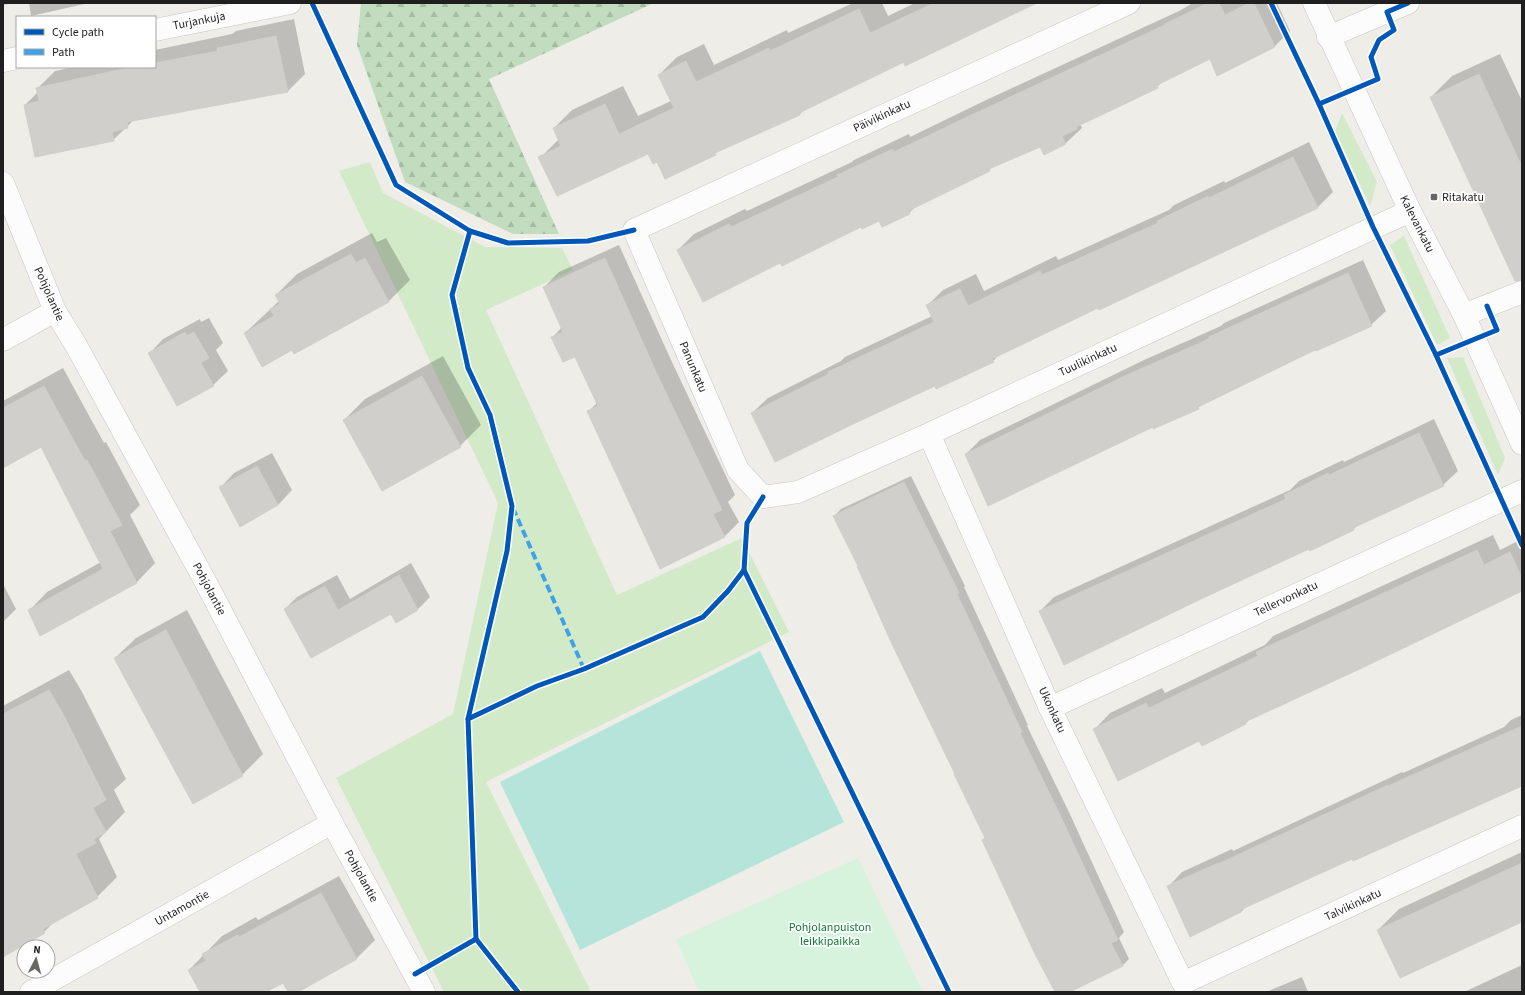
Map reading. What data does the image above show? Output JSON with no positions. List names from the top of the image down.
{
  "streets": {
    "street": [
      "Turjankuja",
      "Päivikinkatu",
      "Kalevankatu",
      "Pohjolantie",
      "Tuulikinkatu",
      "Panunkatu",
      "Tellervonkatu",
      "Ukonkatu",
      "Talvikinkatu",
      "Untamontie"
    ]
  },
  "crossings": [
    ["Päivikinkatu", "Panunkatu"],
    ["Kalevankatu", "Tuulikinkatu"],
    ["Pohjolantie", "Untamontie"],
    ["Tuulikinkatu", "Panunkatu"],
    ["Tuulikinkatu", "Ukonkatu"],
    ["Tellervonkatu", "Ukonkatu"],
    ["Ukonkatu", "Talvikinkatu"]
  ],
  "parks": ["Pohjolanpuiston leikkipaikka"],
  "places": {
    "transit": ["Ritakatu"]
  },
  "legend": ["Cycle path", "Path"],
  "north": "top"
}
